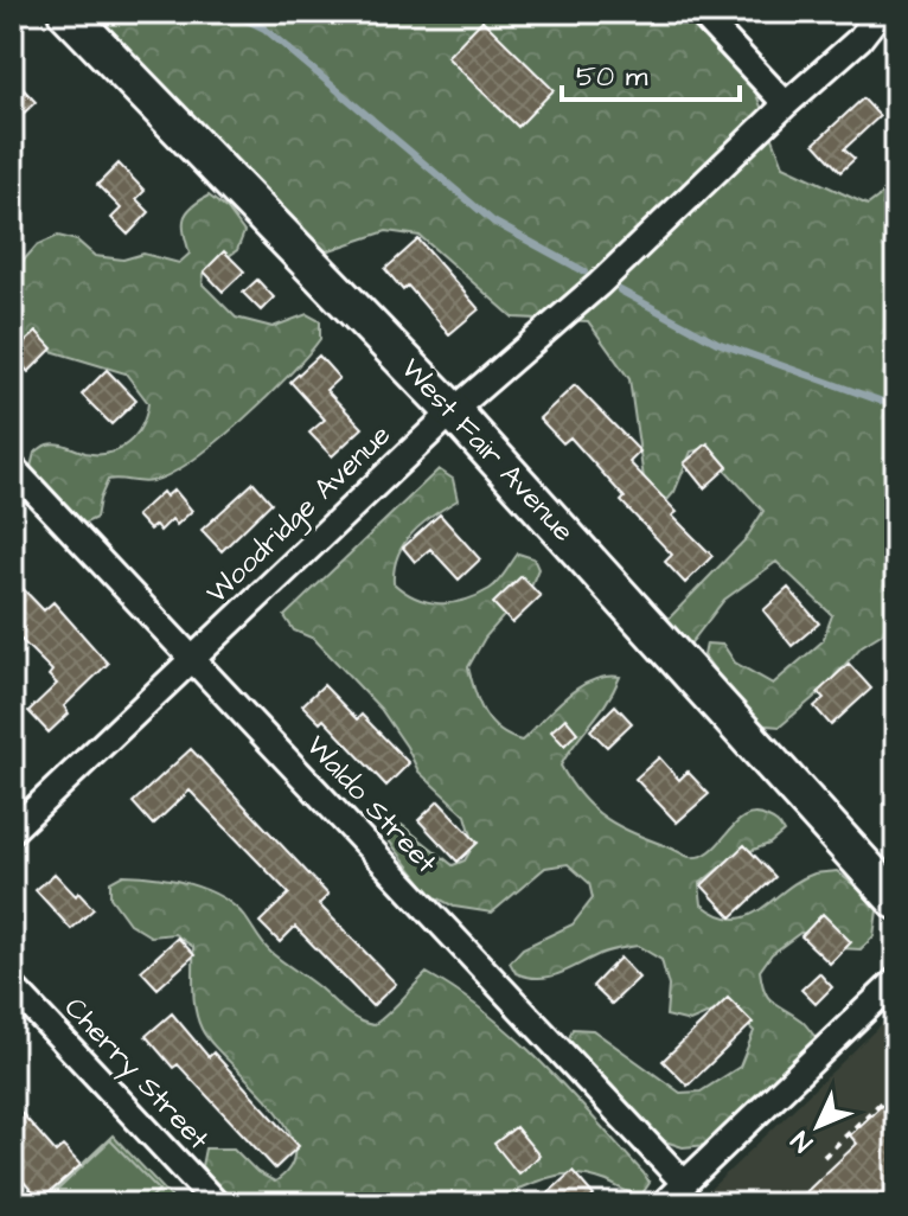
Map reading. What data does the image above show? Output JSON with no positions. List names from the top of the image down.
{
  "streets": {
    "street": [
      "West Fair Avenue",
      "Woodridge Avenue",
      "Waldo Street",
      "Cherry Street"
    ]
  },
  "crossings": [
    ["West Fair Avenue", "Woodridge Avenue"],
    ["Woodridge Avenue", "Waldo Street"]
  ],
  "scale_bar": "50 m",
  "north": "bottom left"
}
